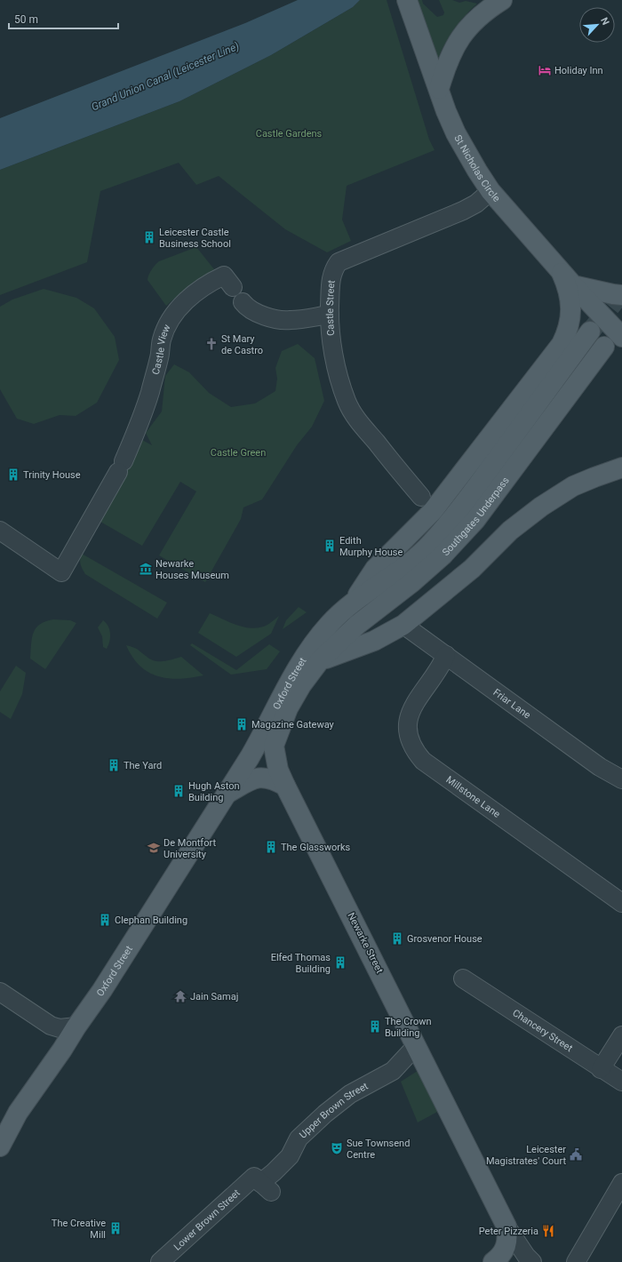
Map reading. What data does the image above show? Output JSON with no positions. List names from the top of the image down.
{
  "streets": {
    "main road": [
      "St Nicholas Circle",
      "Southgates Underpass",
      "Oxford Street",
      "Newarke Street"
    ],
    "street": [
      "Castle Street",
      "Castle View",
      "Friar Lane",
      "Millstone Lane",
      "Chancery Street",
      "Upper Brown Street",
      "Lower Brown Street"
    ]
  },
  "crossings": [
    ["St Nicholas Circle", "Castle Street"],
    ["Southgates Underpass", "Oxford Street"],
    ["Southgates Underpass", "Newarke Street"],
    ["Oxford Street", "Newarke Street"],
    ["Friar Lane", "Millstone Lane"],
    ["Newarke Street", "Upper Brown Street"],
    ["Upper Brown Street", "Lower Brown Street"]
  ],
  "water": ["Grand Union Canal (Leicester Line)"],
  "parks": ["Castle Gardens", "Castle Green"],
  "places": {
    "hotel": ["Holiday Inn"],
    "building": [
      "Leicester Castle Business School",
      "Trinity House",
      "Edith Murphy House",
      "Magazine Gateway",
      "The Yard",
      "Hugh Aston Building",
      "The Glassworks",
      "Clephan Building",
      "Grosvenor House",
      "Elfed Thomas Building",
      "The Crown Building",
      "The Creative Mill"
    ],
    "church": ["St Mary de Castro"],
    "museum": ["Newarke Houses Museum"],
    "school or university": ["De Montfort University"],
    "temple": ["Jain Samaj"],
    "theatre": ["Sue Townsend Centre"],
    "public building": ["Leicester Magistrates' Court"],
    "restaurant": ["Peter Pizzeria"]
  },
  "scale_bar": "50 m",
  "north": "top right"
}
